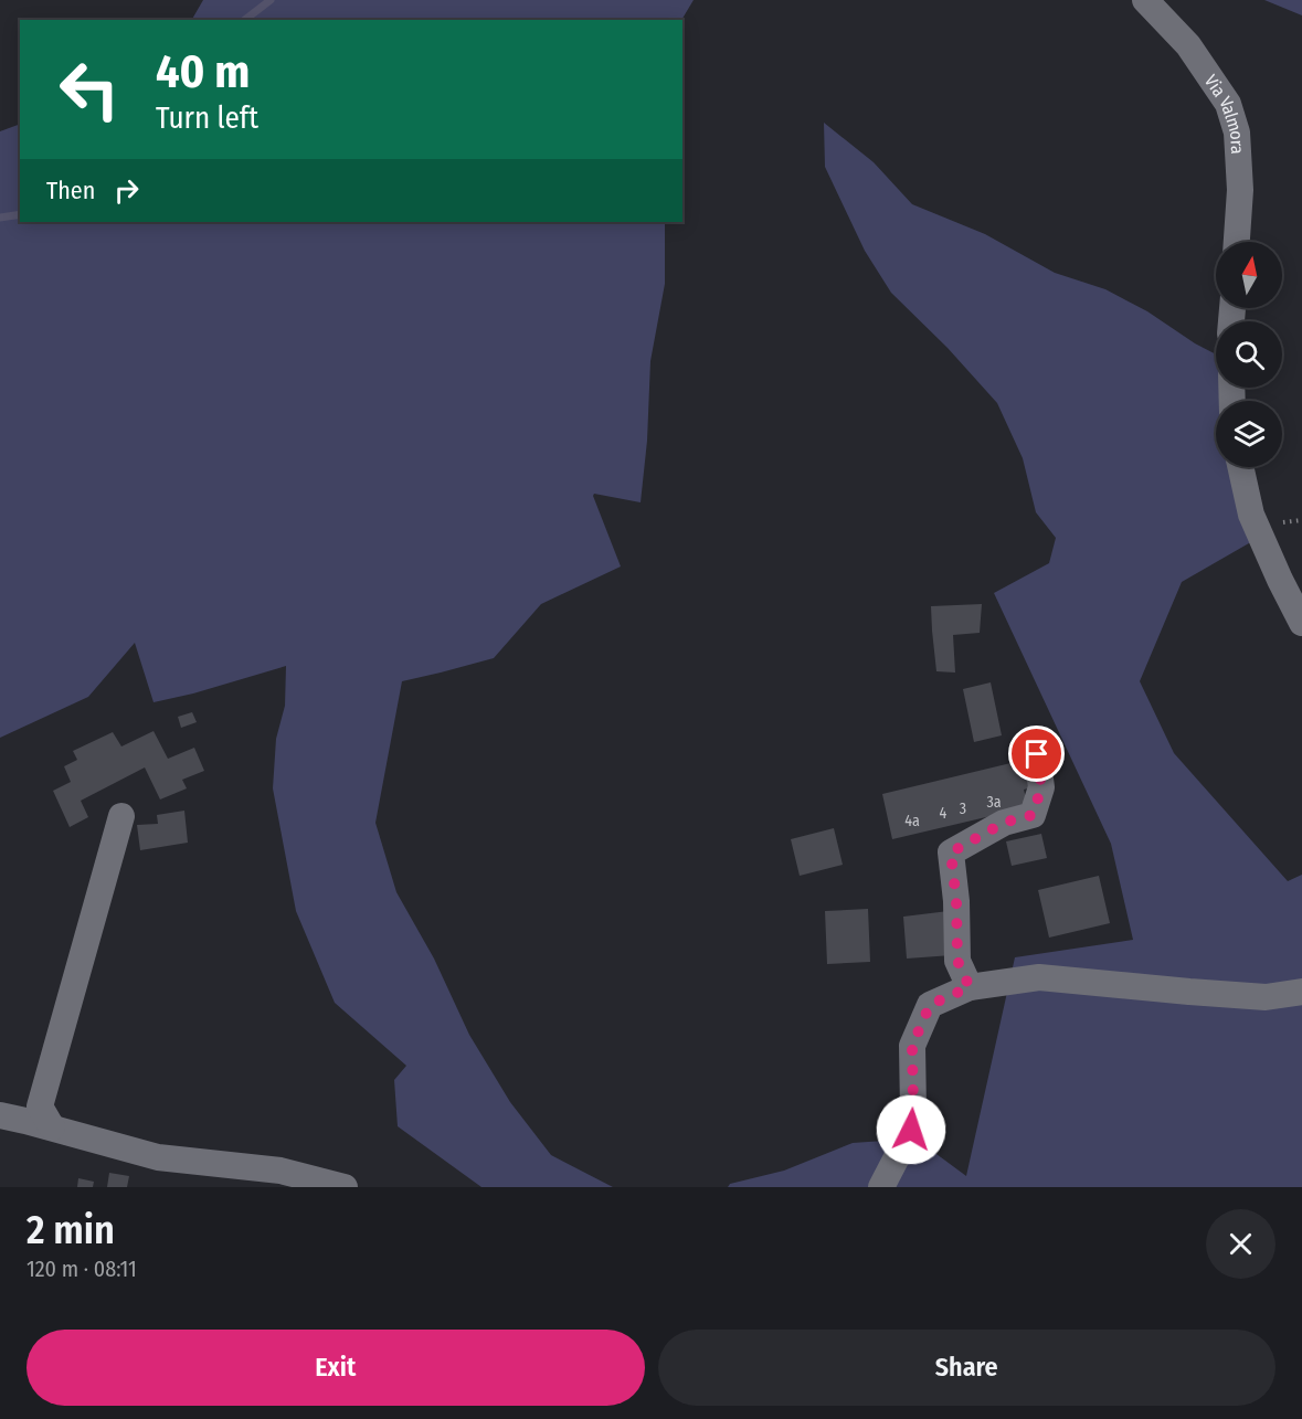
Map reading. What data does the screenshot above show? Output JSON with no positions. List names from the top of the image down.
{
  "streets": {
    "street": ["Via Valmora"]
  },
  "house_numbers": [
    "3a",
    "3",
    "4",
    "4a"
  ],
  "north": "top",
  "page": {
    "turn": ["40 m", "Turn left"],
    "then": "Then",
    "heading": ["2 min", "120 m · 08:11"],
    "buttons": ["Exit", "Share"]
  }
}
